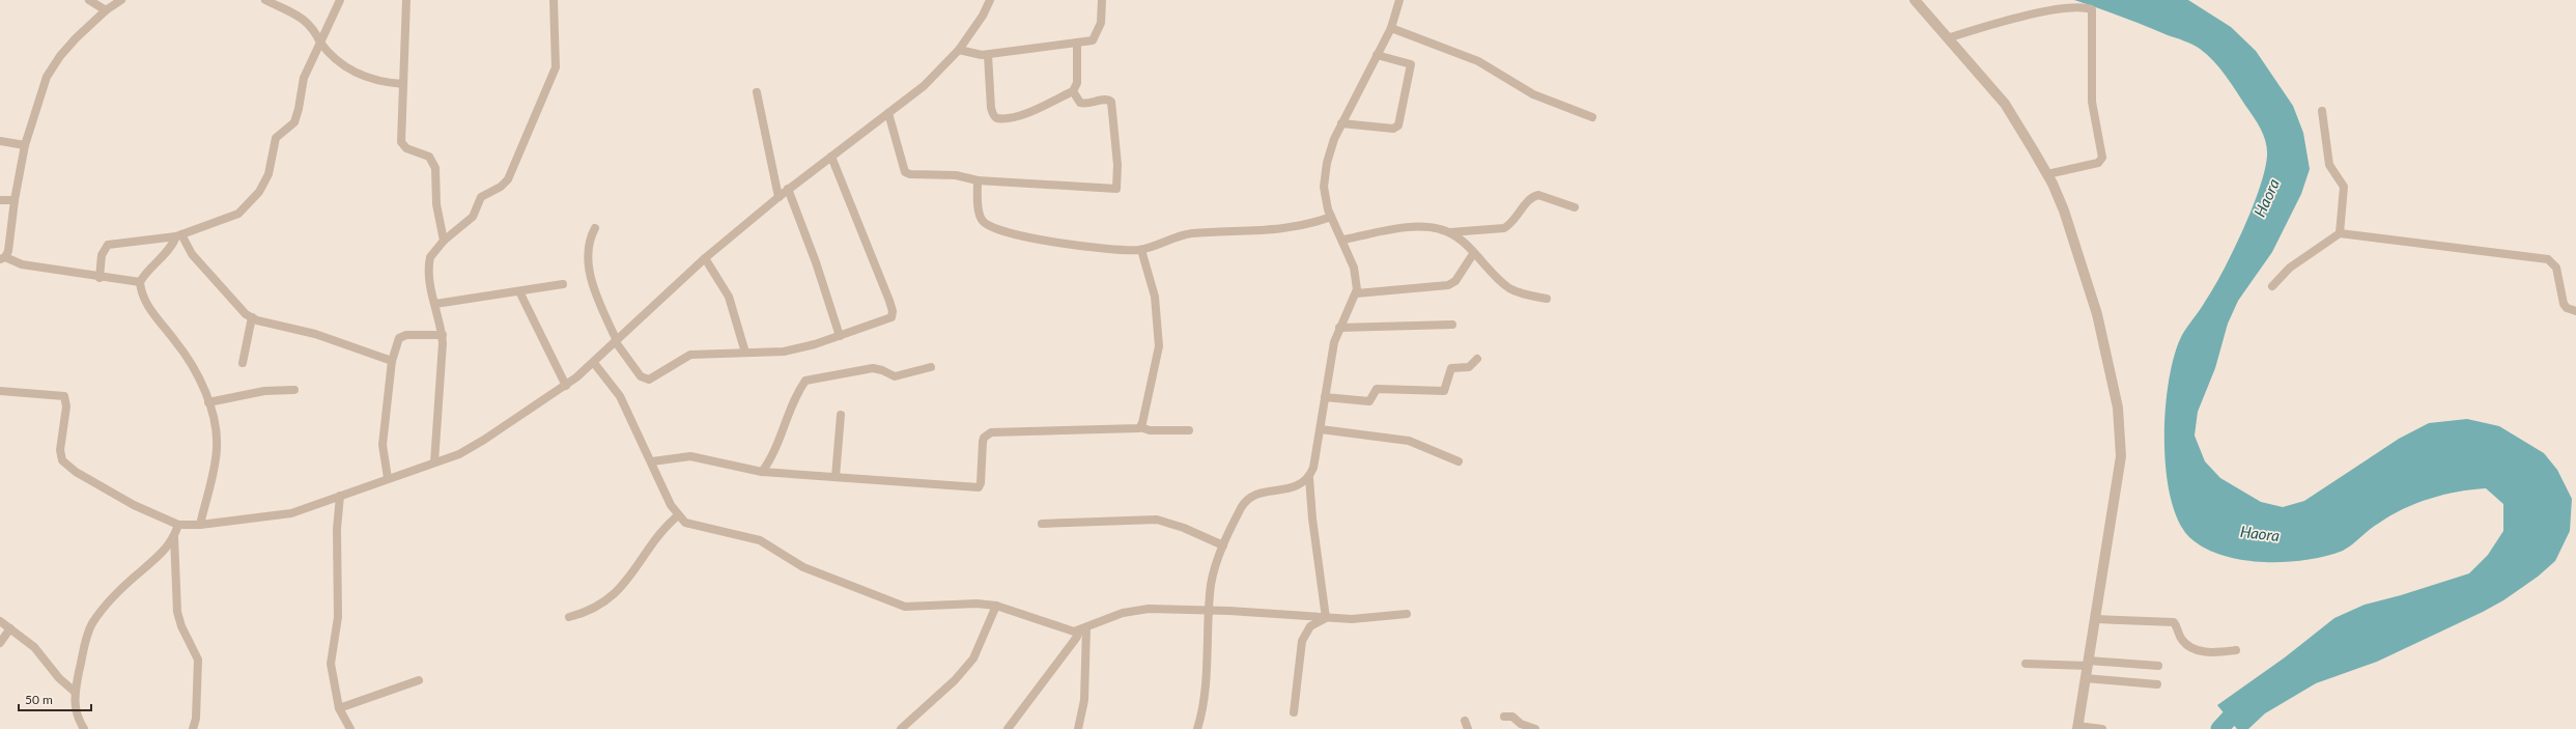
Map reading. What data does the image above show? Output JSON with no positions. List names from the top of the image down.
{
  "water": ["Haora"],
  "scale_bar": "50 m"
}
